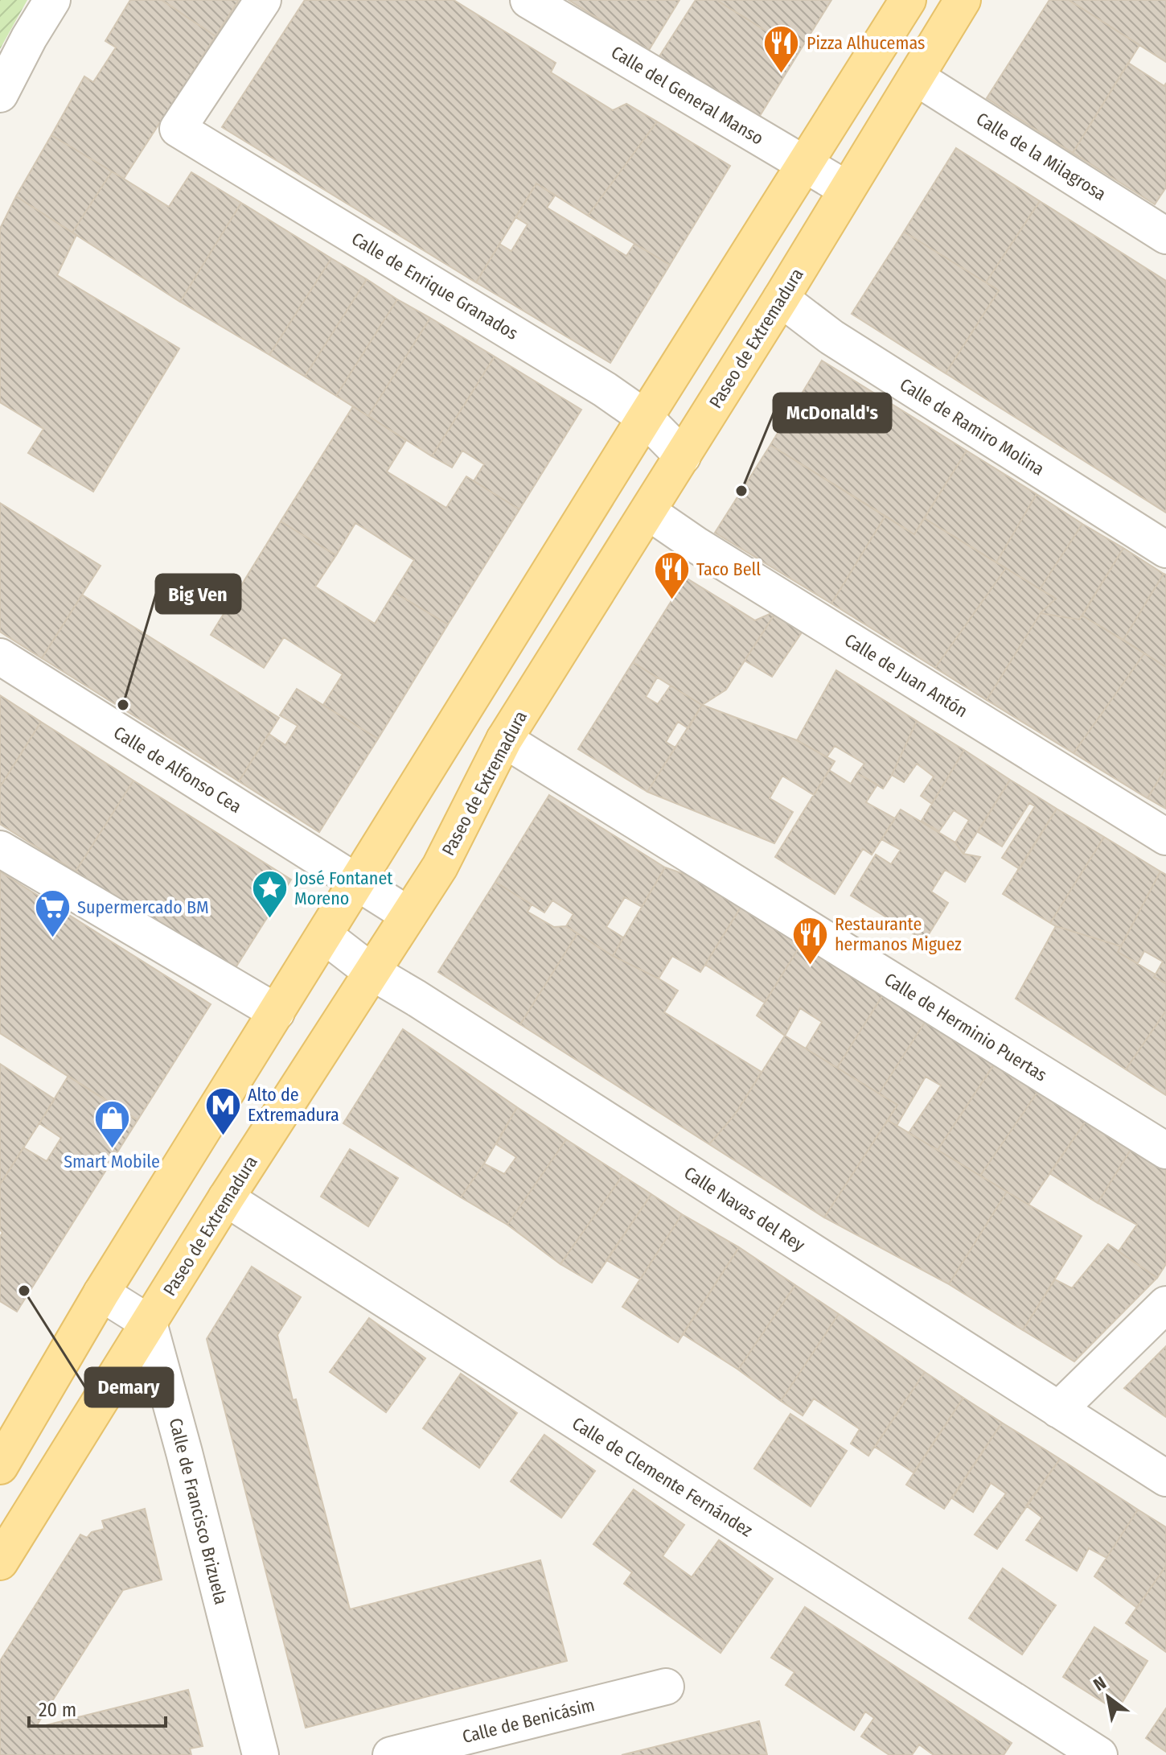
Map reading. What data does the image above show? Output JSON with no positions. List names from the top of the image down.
{
  "streets": {
    "main road": ["Paseo de Extremadura"],
    "street": [
      "Calle del General Manso",
      "Calle de la Milagrosa",
      "Calle de Enrique Granados",
      "Calle de Ramiro Molina",
      "Calle de Juan Antón",
      "Calle de Alfonso Cea",
      "Calle de Herminio Puertas",
      "Calle Navas del Rey",
      "Calle de Clemente Fernández",
      "Calle de Francisco Brizuela",
      "Calle de Benicásim"
    ]
  },
  "crossings": [
    ["Calle del General Manso", "Paseo de Extremadura"],
    ["Calle de la Milagrosa", "Paseo de Extremadura"],
    ["Calle de Enrique Granados", "Paseo de Extremadura"],
    ["Paseo de Extremadura", "Calle de Ramiro Molina"],
    ["Paseo de Extremadura", "Calle de Juan Antón"],
    ["Paseo de Extremadura", "Calle de Alfonso Cea"],
    ["Paseo de Extremadura", "Calle de Herminio Puertas"],
    ["Paseo de Extremadura", "Calle Navas del Rey"],
    ["Paseo de Extremadura", "Calle de Clemente Fernández"],
    ["Paseo de Extremadura", "Calle de Francisco Brizuela"]
  ],
  "places": {
    "restaurant": ["Pizza Alhucemas", "Taco Bell", "Restaurante hermanos Miguez"],
    "other": ["McDonald's", "Big Ven", "Demary"],
    "place": ["José Fontanet Moreno"],
    "supermarket": ["Supermercado BM"],
    "metro station": ["Alto de Extremadura"],
    "shop": ["Smart Mobile"]
  },
  "scale_bar": "20 m",
  "north": "top left"
}
